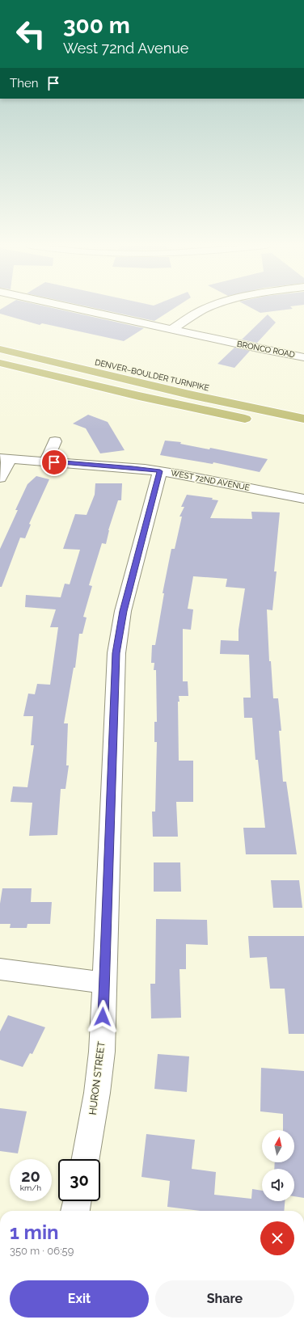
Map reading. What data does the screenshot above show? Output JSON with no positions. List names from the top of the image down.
{
  "streets": {
    "highway": ["DENVER–BOULDER TURNPIKE"],
    "street": ["BRONCO ROAD", "WEST 72ND AVENUE", "HURON STREET"]
  },
  "crossings": [
    ["WEST 72ND AVENUE", "HURON STREET"]
  ],
  "north": "top",
  "page": {
    "turn": ["300 m", "West 72nd Avenue"],
    "then": "Then",
    "speed": "20 km/h",
    "limit": "30",
    "heading": ["1 min", "350 m · 06:59"],
    "buttons": ["Exit", "Share"]
  }
}
